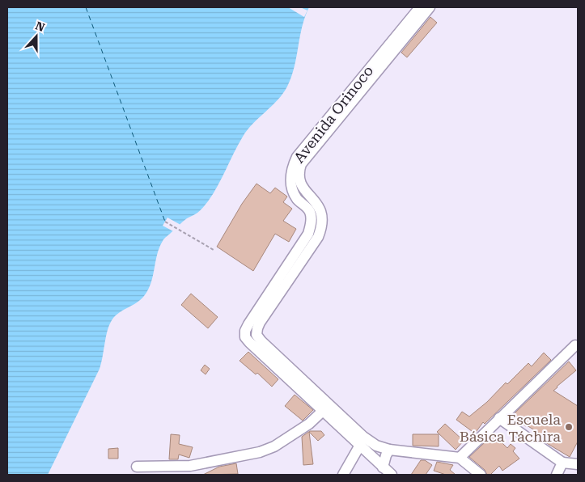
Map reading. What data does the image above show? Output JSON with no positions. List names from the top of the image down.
{
  "streets": {
    "street": ["Avenida Orinoco"]
  },
  "places": ["Escuela Básica Táchira"],
  "north": "top"
}
